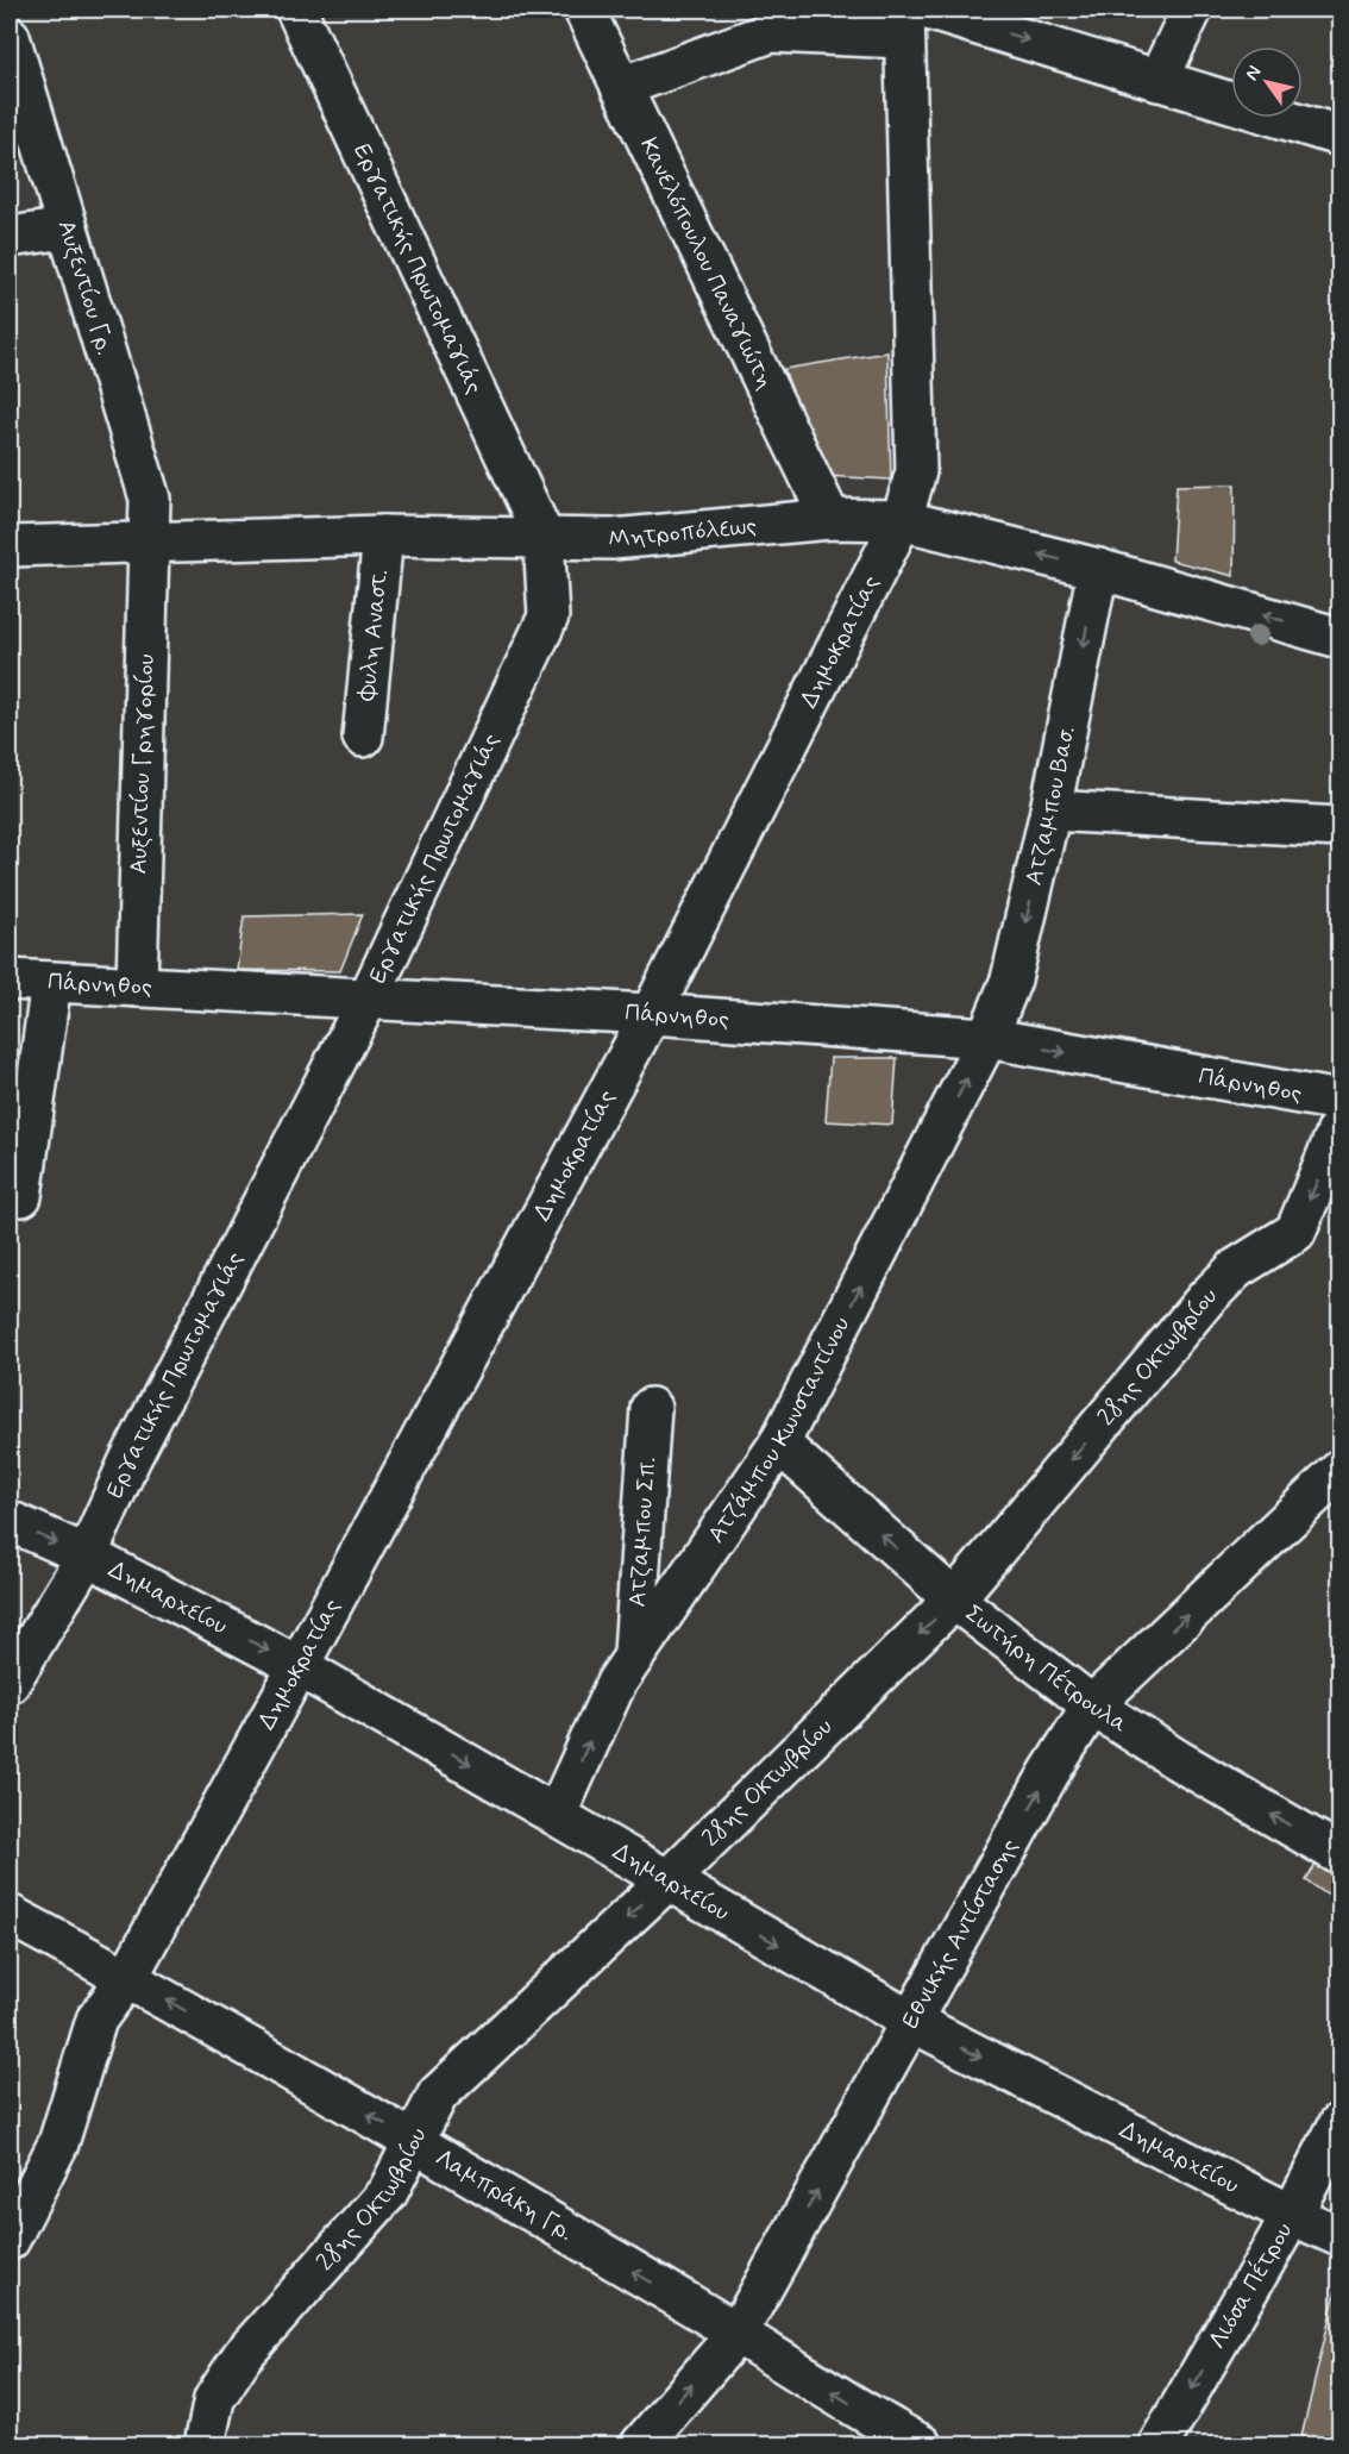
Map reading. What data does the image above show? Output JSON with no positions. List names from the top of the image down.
{
  "streets": {
    "street": [
      "Κανελόπουλου Παναγιώτη",
      "Εργατικής Πρωτομαγιάς",
      "Αυξεντίου Γρ.",
      "Μητροπόλεως",
      "Φυλη Αναστ.",
      "Δημοκρατίας",
      "Αυξεντίου Γρηγορίου",
      "Ατζαμπου Βασ.",
      "Πάρνηθος",
      "28ης Οκτωβρίου",
      "Ατζάμπου Κωνσταντίνου",
      "Ατζαμπου Σπ.",
      "Δημαρχείου",
      "Σωτήρη Πέτρουλα",
      "Εθνικής Αντίστασης",
      "Λαμπράκη Γρ.",
      "Λιόσα Πέτρου"
    ]
  },
  "crossings": [
    ["Κανελόπουλου Παναγιώτη", "Μητροπόλεως"],
    ["Εργατικής Πρωτομαγιάς", "Μητροπόλεως"],
    ["Εργατικής Πρωτομαγιάς", "Πάρνηθος"],
    ["Εργατικής Πρωτομαγιάς", "Δημαρχείου"],
    ["Αυξεντίου Γρ.", "Μητροπόλεως"],
    ["Αυξεντίου Γρ.", "Αυξεντίου Γρηγορίου"],
    ["Μητροπόλεως", "Φυλη Αναστ."],
    ["Μητροπόλεως", "Δημοκρατίας"],
    ["Μητροπόλεως", "Αυξεντίου Γρηγορίου"],
    ["Μητροπόλεως", "Ατζαμπου Βασ."],
    ["Δημοκρατίας", "Πάρνηθος"],
    ["Δημοκρατίας", "Δημαρχείου"],
    ["Δημοκρατίας", "Λαμπράκη Γρ."],
    ["Αυξεντίου Γρηγορίου", "Πάρνηθος"],
    ["Ατζαμπου Βασ.", "Πάρνηθος"],
    ["Ατζαμπου Βασ.", "Ατζάμπου Κωνσταντίνου"],
    ["Πάρνηθος", "Ατζάμπου Κωνσταντίνου"],
    ["28ης Οκτωβρίου", "Δημαρχείου"],
    ["28ης Οκτωβρίου", "Σωτήρη Πέτρουλα"],
    ["28ης Οκτωβρίου", "Λαμπράκη Γρ."],
    ["Ατζάμπου Κωνσταντίνου", "Ατζαμπου Σπ."],
    ["Ατζάμπου Κωνσταντίνου", "Δημαρχείου"],
    ["Ατζάμπου Κωνσταντίνου", "Σωτήρη Πέτρουλα"],
    ["Δημαρχείου", "Εθνικής Αντίστασης"],
    ["Δημαρχείου", "Λιόσα Πέτρου"],
    ["Σωτήρη Πέτρουλα", "Εθνικής Αντίστασης"],
    ["Εθνικής Αντίστασης", "Λαμπράκη Γρ."]
  ],
  "one_way": [
    "Ατζαμπου Βασ.",
    "28ης Οκτωβρίου",
    "Ατζάμπου Κωνσταντίνου",
    "Δημαρχείου",
    "Σωτήρη Πέτρουλα",
    "Εθνικής Αντίστασης",
    "Λαμπράκη Γρ.",
    "Λιόσα Πέτρου"
  ],
  "north": "top left"
}
